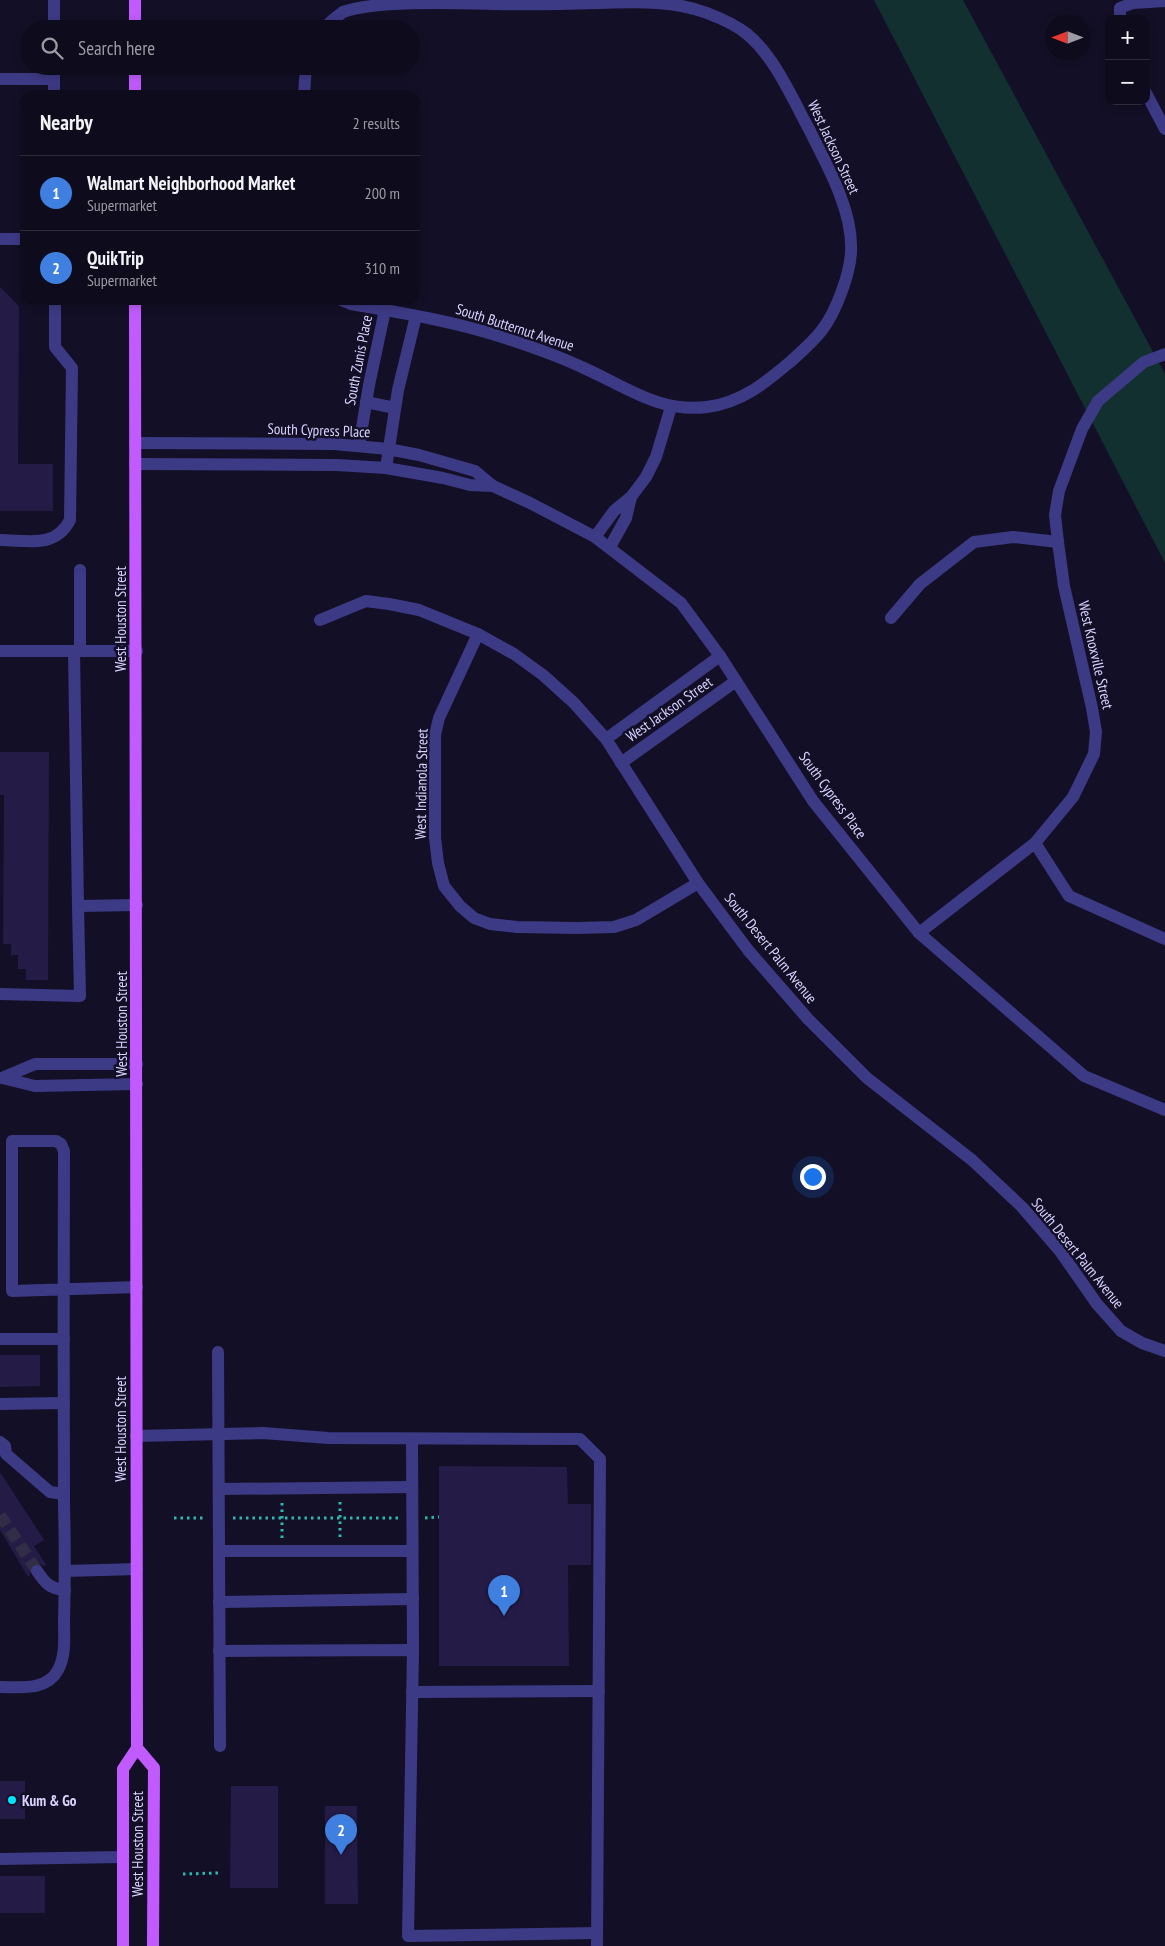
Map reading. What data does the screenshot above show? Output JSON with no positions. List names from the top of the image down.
{
  "streets": {
    "main road": ["West Houston Street"],
    "street": [
      "West Jackson Street",
      "South Butternut Avenue",
      "South Zunis Place",
      "South Cypress Place",
      "West Knoxville Street",
      "West Indianola Street",
      "South Desert Palm Avenue"
    ]
  },
  "crossings": [
    ["West Jackson Street", "South Butternut Avenue"],
    ["West Jackson Street", "South Cypress Place"],
    ["West Jackson Street", "South Desert Palm Avenue"],
    ["South Butternut Avenue", "South Zunis Place"],
    ["South Zunis Place", "South Cypress Place"],
    ["South Cypress Place", "West Houston Street"],
    ["South Cypress Place", "West Knoxville Street"],
    ["West Indianola Street", "South Desert Palm Avenue"]
  ],
  "places": ["Kum & Go"],
  "north": "left",
  "page": {
    "map_buttons": ["+", "−"],
    "search": "Search here",
    "heading": ["Nearby", "2 results"],
    "list": [
      {
        "mark": "1",
        "name": "Walmart Neighborhood Market",
        "note": "Supermarket",
        "value": "200 m"
      },
      {
        "mark": "2",
        "name": "QuikTrip",
        "note": "Supermarket",
        "value": "310 m"
      }
    ],
    "pins": ["1", "2"]
  }
}
